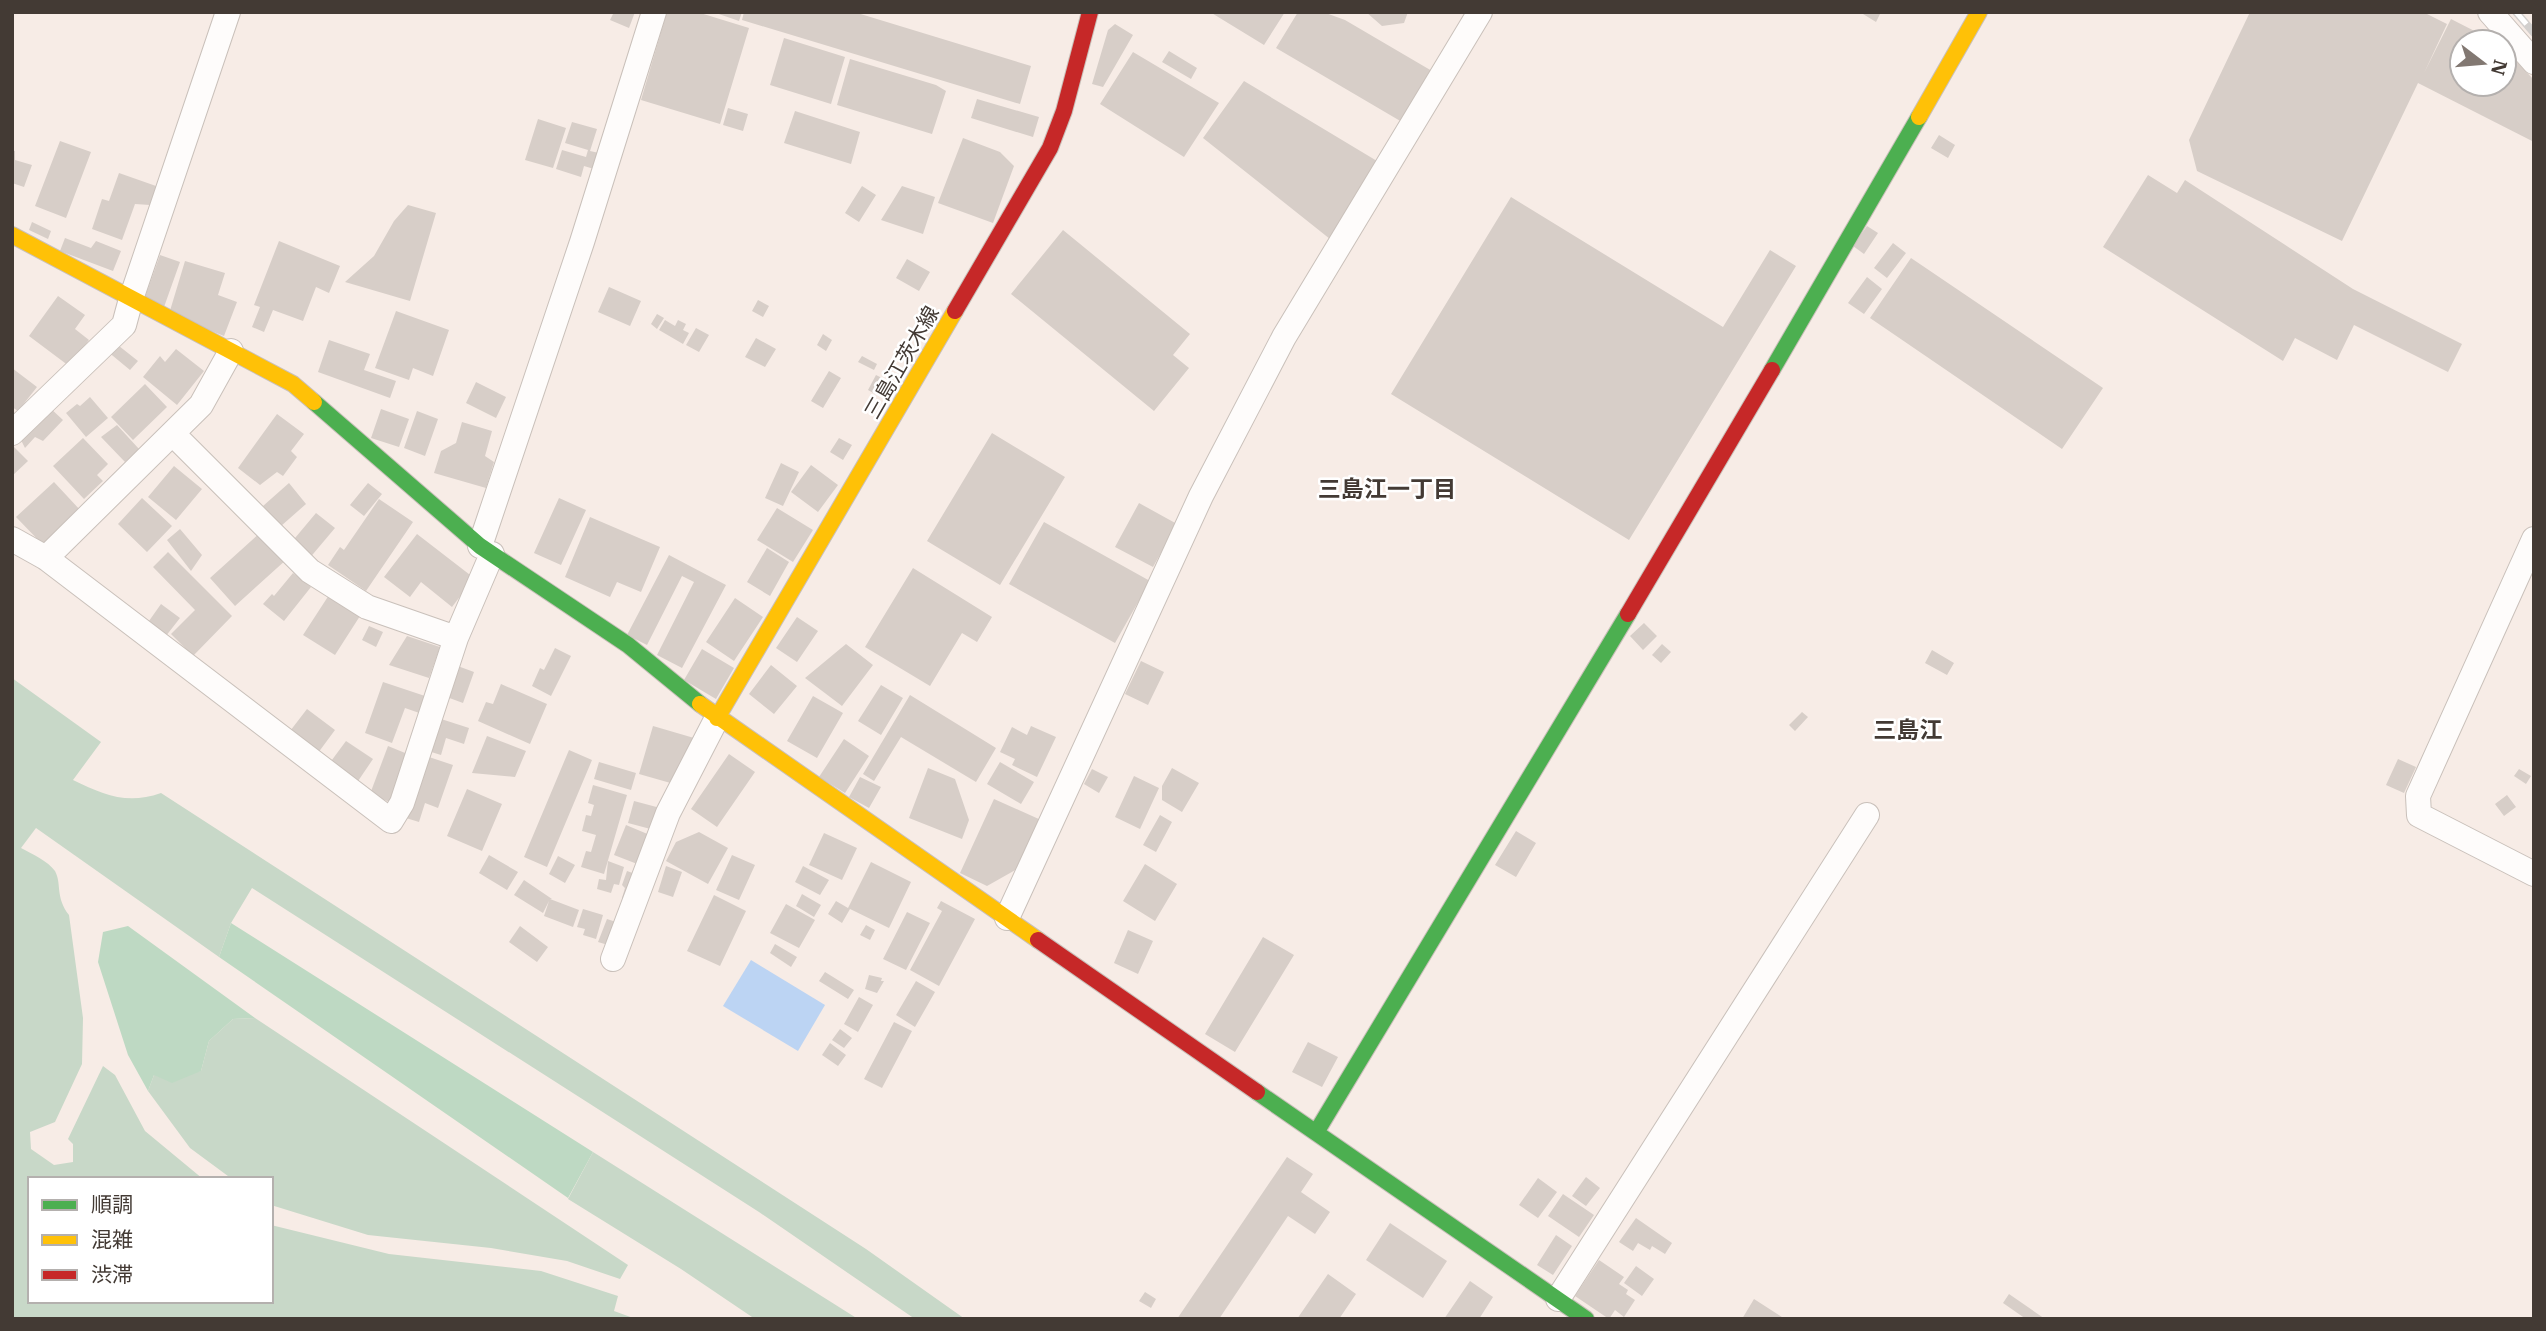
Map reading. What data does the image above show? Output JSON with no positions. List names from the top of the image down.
{
  "streets": {
    "street": ["三島江茨木線"]
  },
  "districts": ["三島江一丁目", "三島江"],
  "legend": ["順調", "混雑", "渋滞"],
  "north": "right"
}
